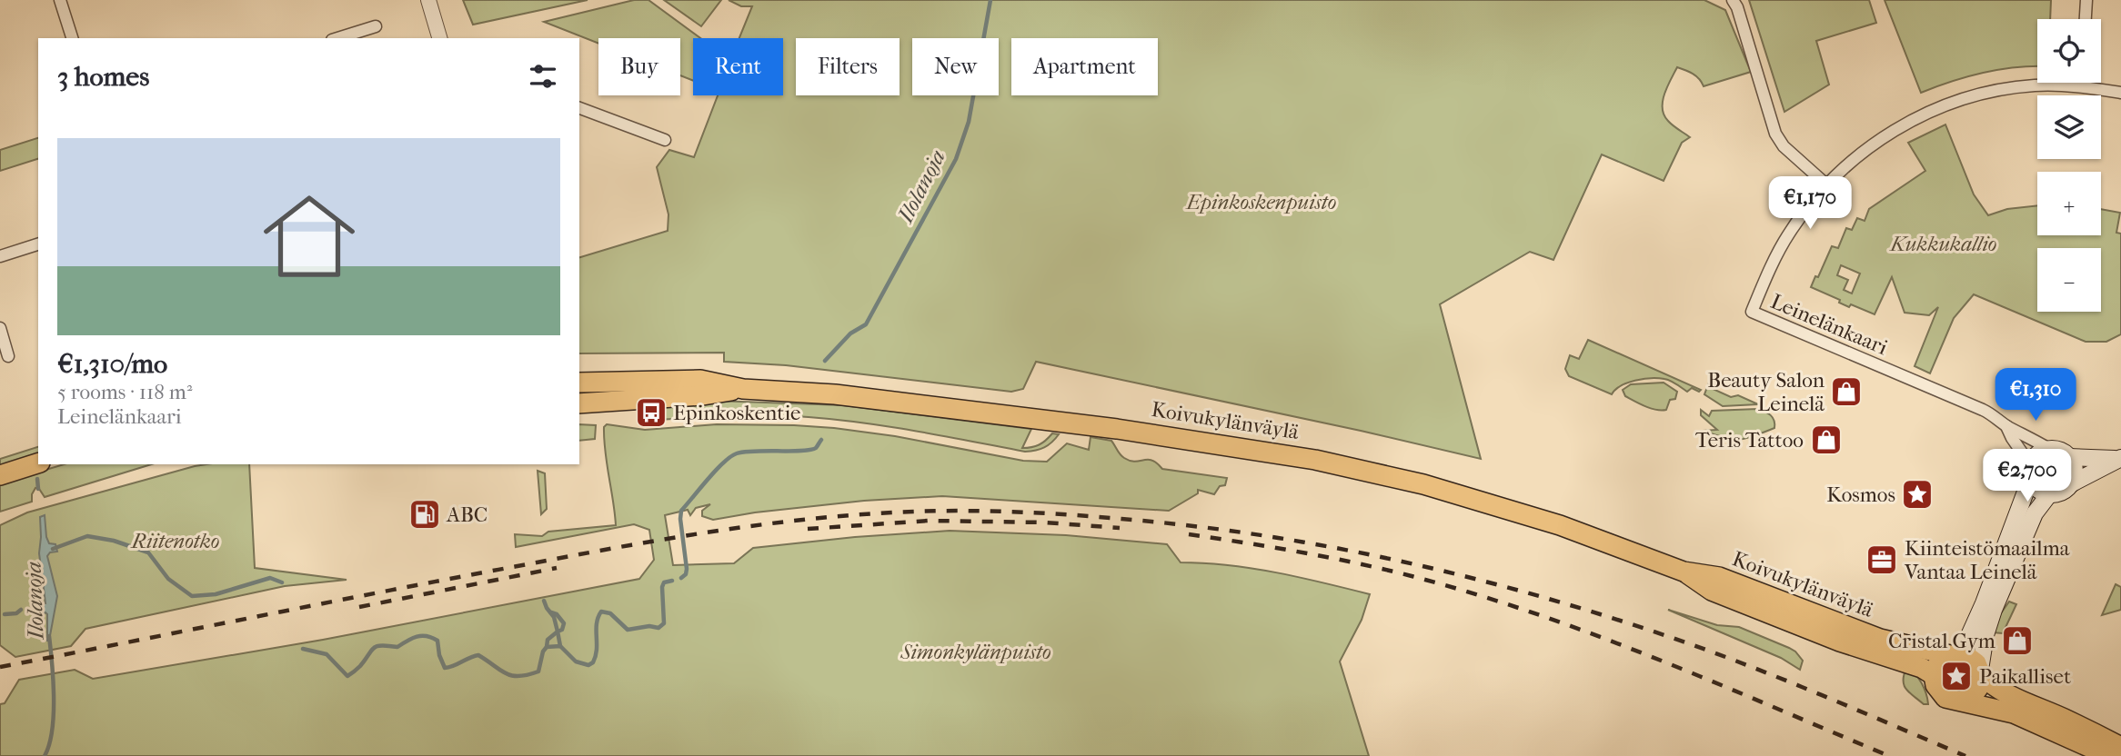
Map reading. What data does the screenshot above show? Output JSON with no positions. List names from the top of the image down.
{
  "streets": {
    "main road": ["Koivukylänväylä"],
    "street": ["Leinelänkaari"]
  },
  "water": ["Ilolanoja"],
  "parks": [
    "Epinkoskenpuisto",
    "Kukkukallio",
    "Riitenotko",
    "Simonkylänpuisto"
  ],
  "places": {
    "shop": ["Beauty Salon Leinelä", "Teris Tattoo", "Cristal Gym"],
    "bus stop": ["Epinkoskentie"],
    "place": ["Kosmos", "Paikalliset"],
    "fuel station": ["ABC"],
    "office": ["Kiinteistömaailma Vantaa Leinelä"]
  },
  "page": {
    "map_buttons": ["+", "−"],
    "chip": [
      "Buy",
      "Rent",
      "Filters",
      "New",
      "Apartment"
    ],
    "heading": "3 homes",
    "list": [
      {
        "name": "€1,310/mo",
        "note": "5 rooms · 118 m² · Leinelänkaari"
      }
    ],
    "price": ["€1,170", "€1,310", "€2,700"]
  }
}
